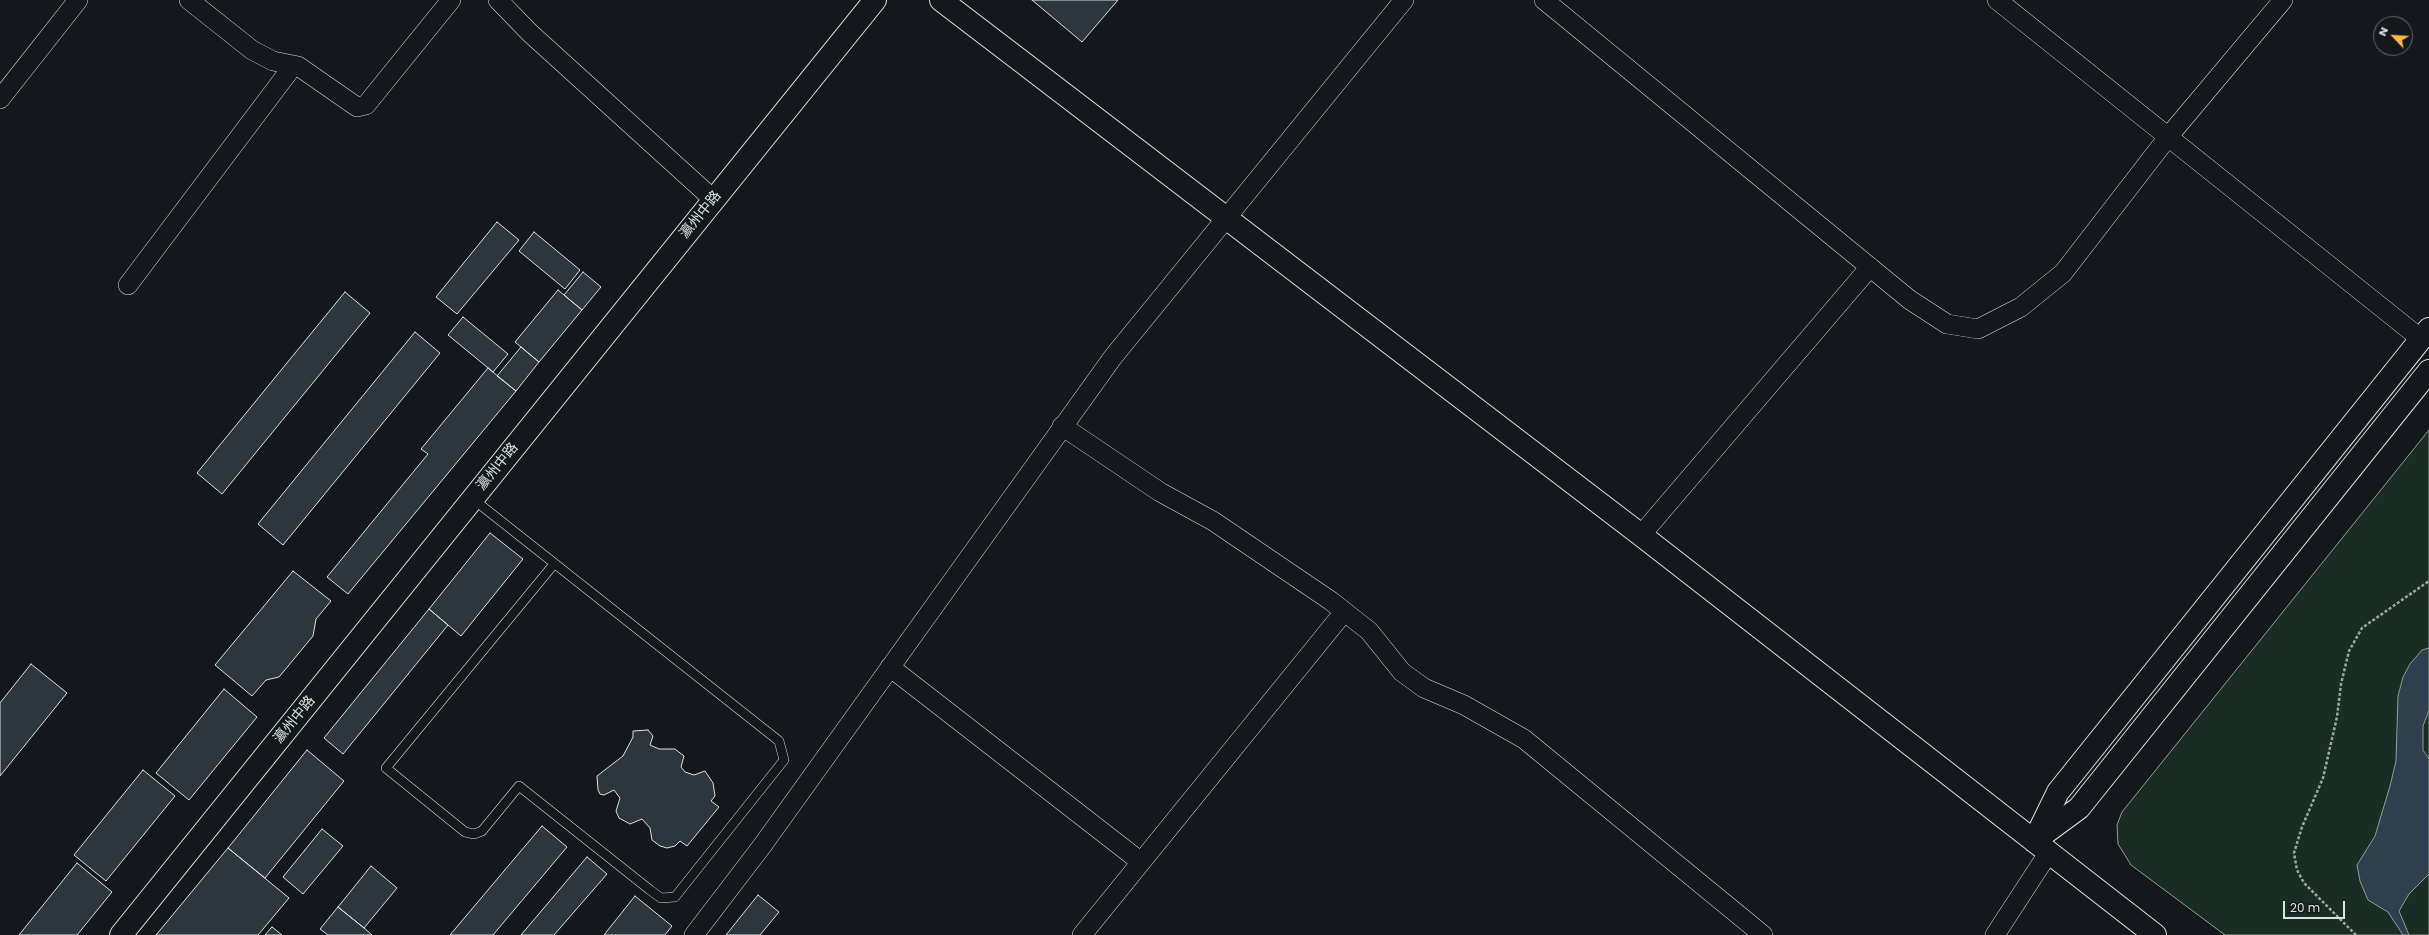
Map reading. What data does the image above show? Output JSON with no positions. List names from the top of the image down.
{
  "streets": {
    "street": ["瀛州中路"]
  },
  "scale_bar": "20 m",
  "north": "top left"
}
